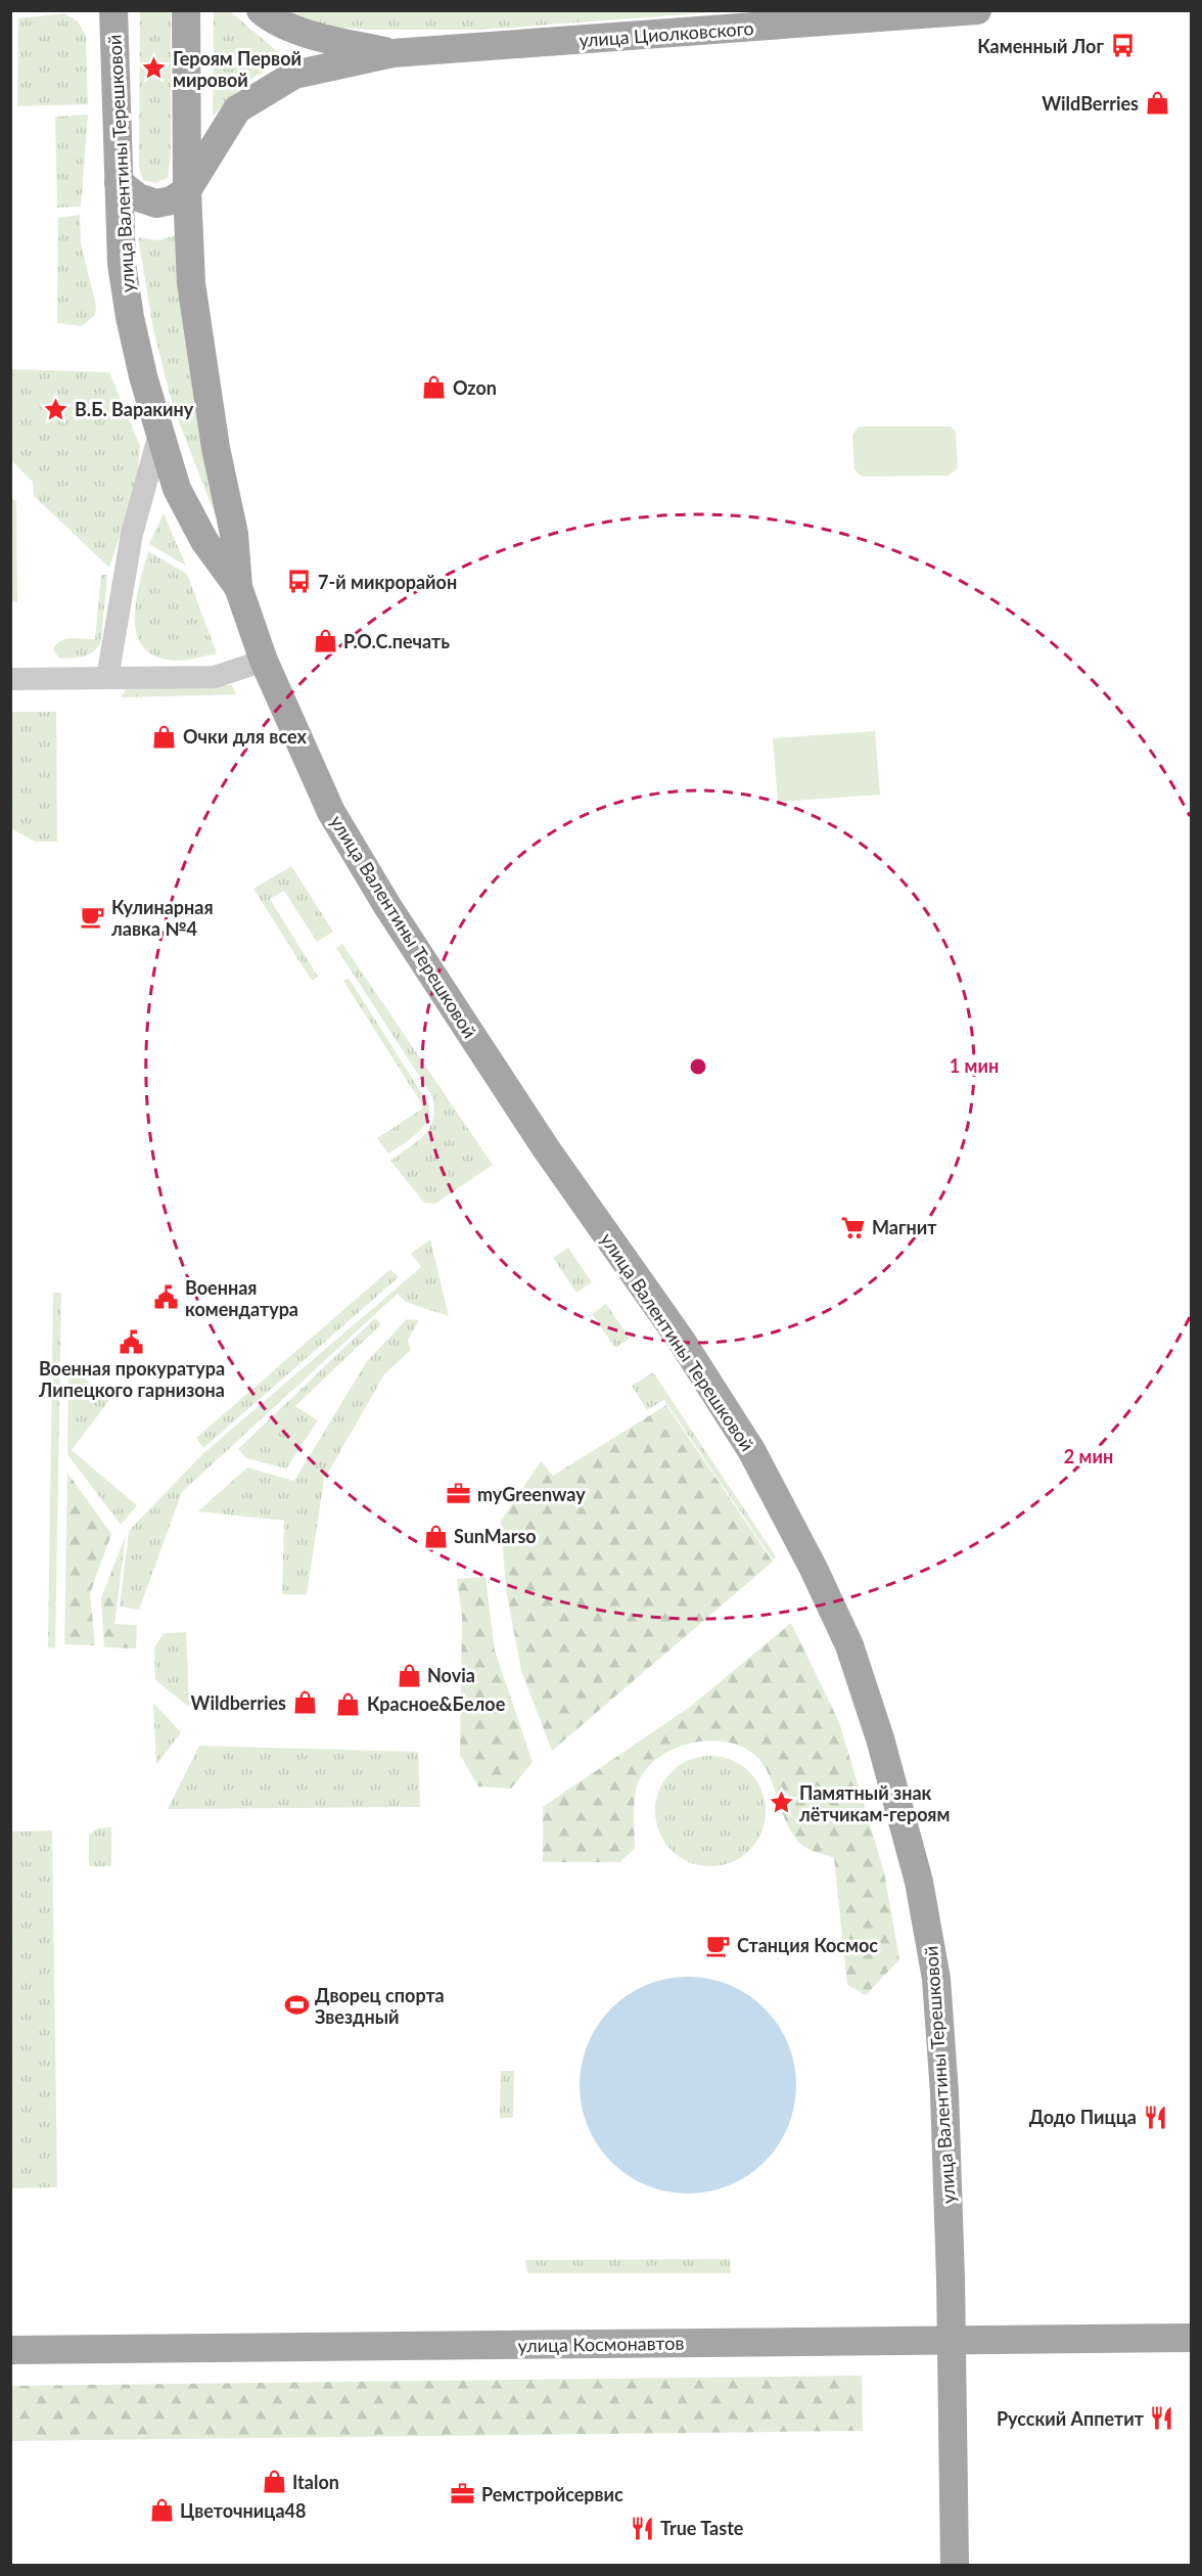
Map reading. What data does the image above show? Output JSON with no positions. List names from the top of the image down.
{
  "streets": {
    "main road": ["улица Циолковского", "улица Валентины Терешковой", "улица Космонавтов"]
  },
  "crossings": [
    ["улица Валентины Терешковой", "улица Космонавтов"]
  ],
  "places": {
    "bus stop": ["Каменный Лог", "7-й микрорайон"],
    "place": ["Героям Первой мировой", "В.Б. Варакину", "Памятный знак лётчикам-героям"],
    "shop": [
      "WildBerries",
      "Ozon",
      "Р.О.С.печать",
      "Очки для всех",
      "SunMarso",
      "Novia",
      "Wildberries",
      "Красное&Белое",
      "Italon",
      "Цветочница48"
    ],
    "cafe": ["Кулинарная лавка №4", "Станция Космос"],
    "supermarket": ["Магнит"],
    "public building": ["Военная комендатура", "Военная прокуратура Липецкого гарнизона"],
    "office": ["myGreenway", "Ремстройсервис"],
    "sports": ["Дворец спорта Звездный"],
    "restaurant": ["Додо Пицца", "Русский Аппетит", "True Taste"]
  },
  "rings": ["1 мин", "2 мин"]
}
